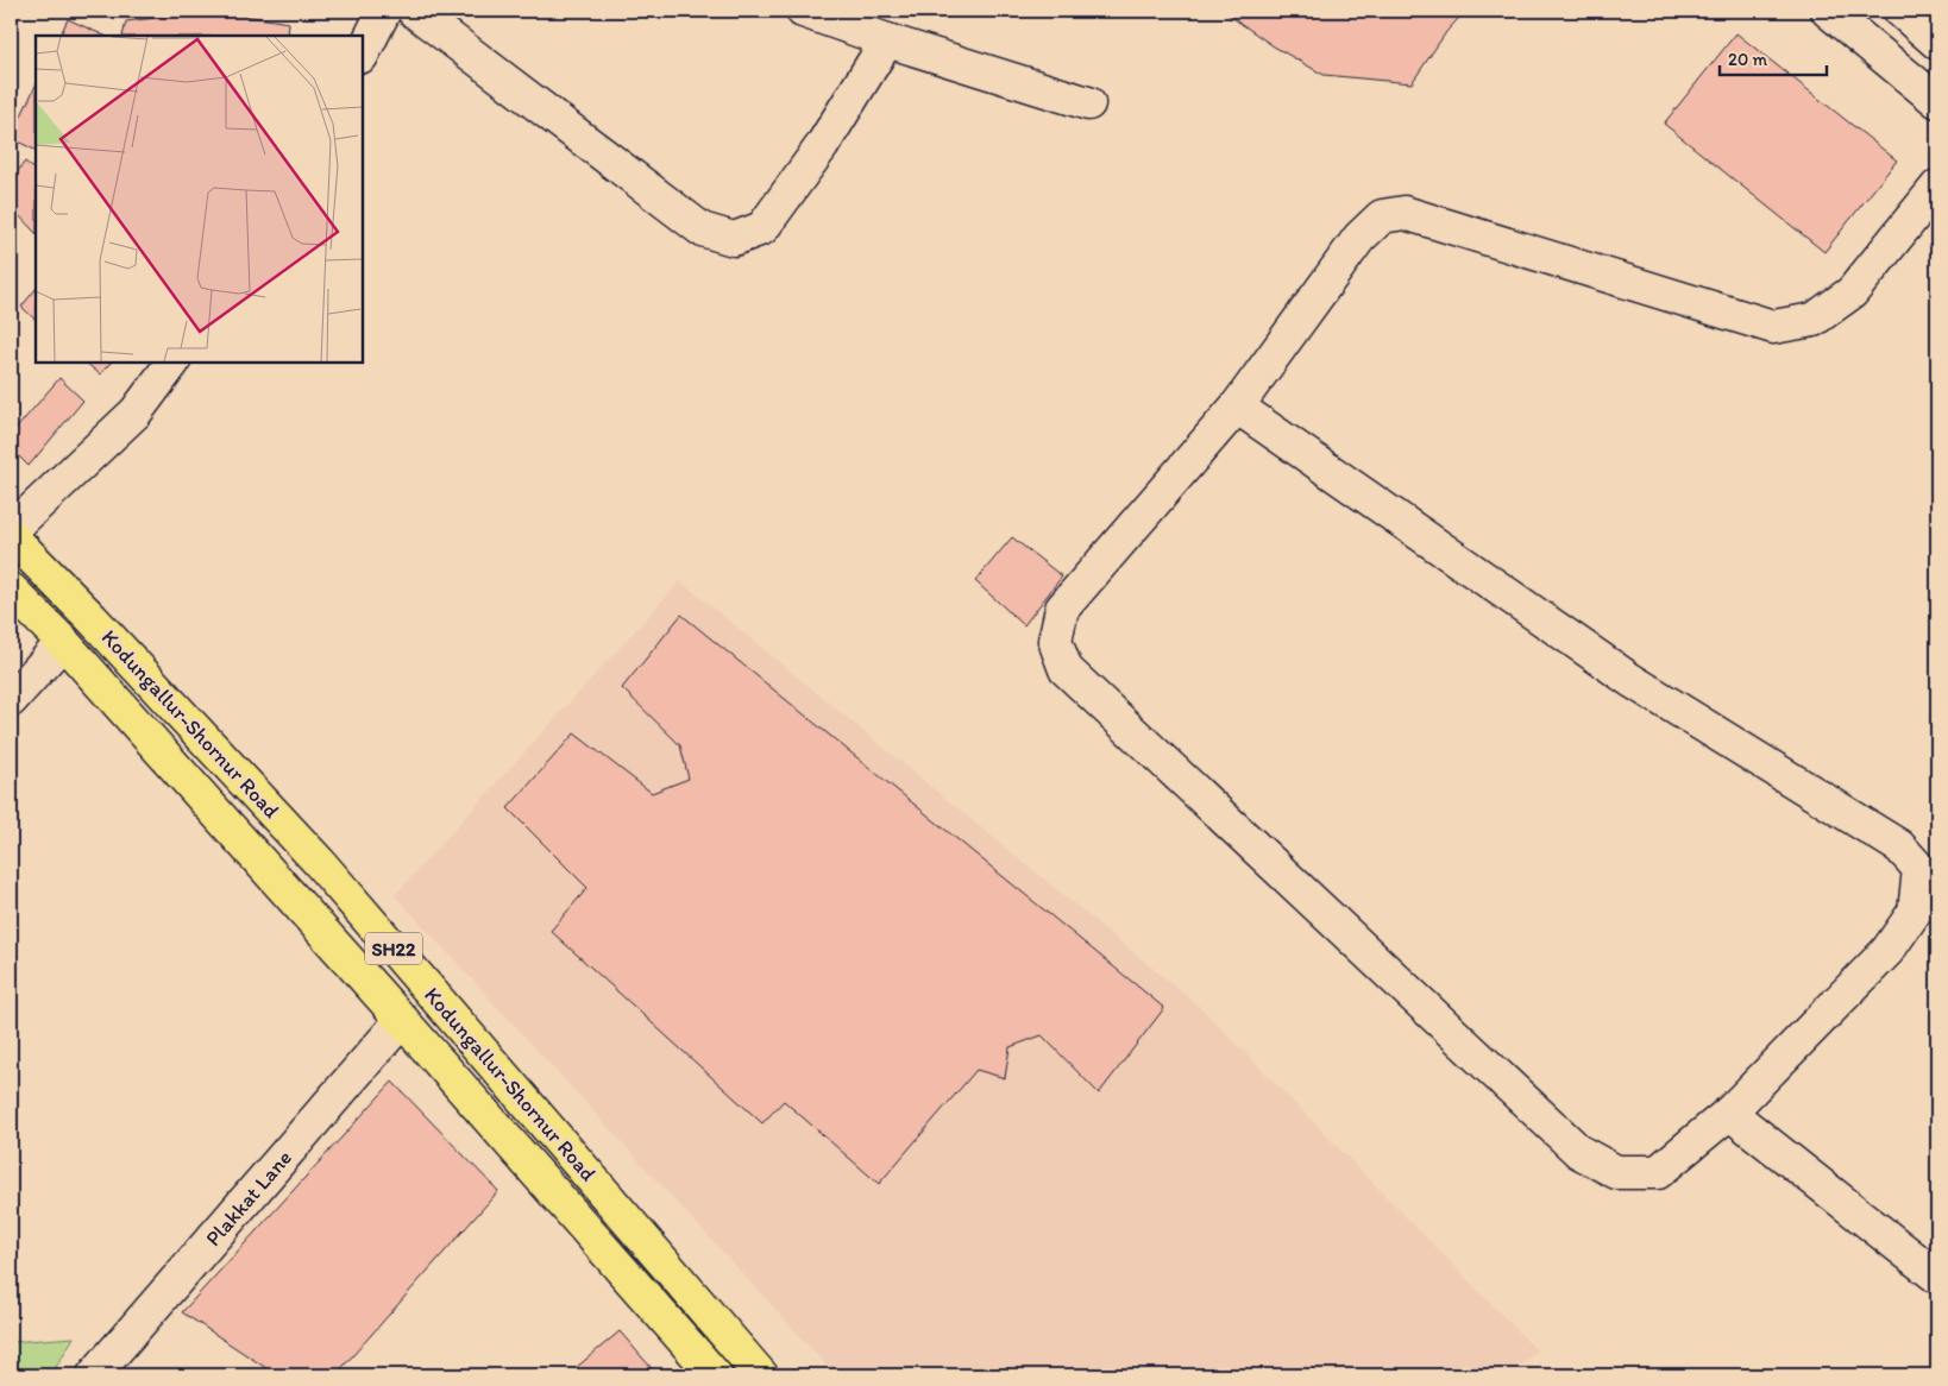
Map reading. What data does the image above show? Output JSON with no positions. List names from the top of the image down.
{
  "streets": {
    "main road": ["Kodungallur-Shornur Road", "SH22"],
    "street": ["Plakkat Lane"]
  },
  "crossings": [
    ["Kodungallur-Shornur Road", "Plakkat Lane"]
  ],
  "scale_bar": "20 m"
}
